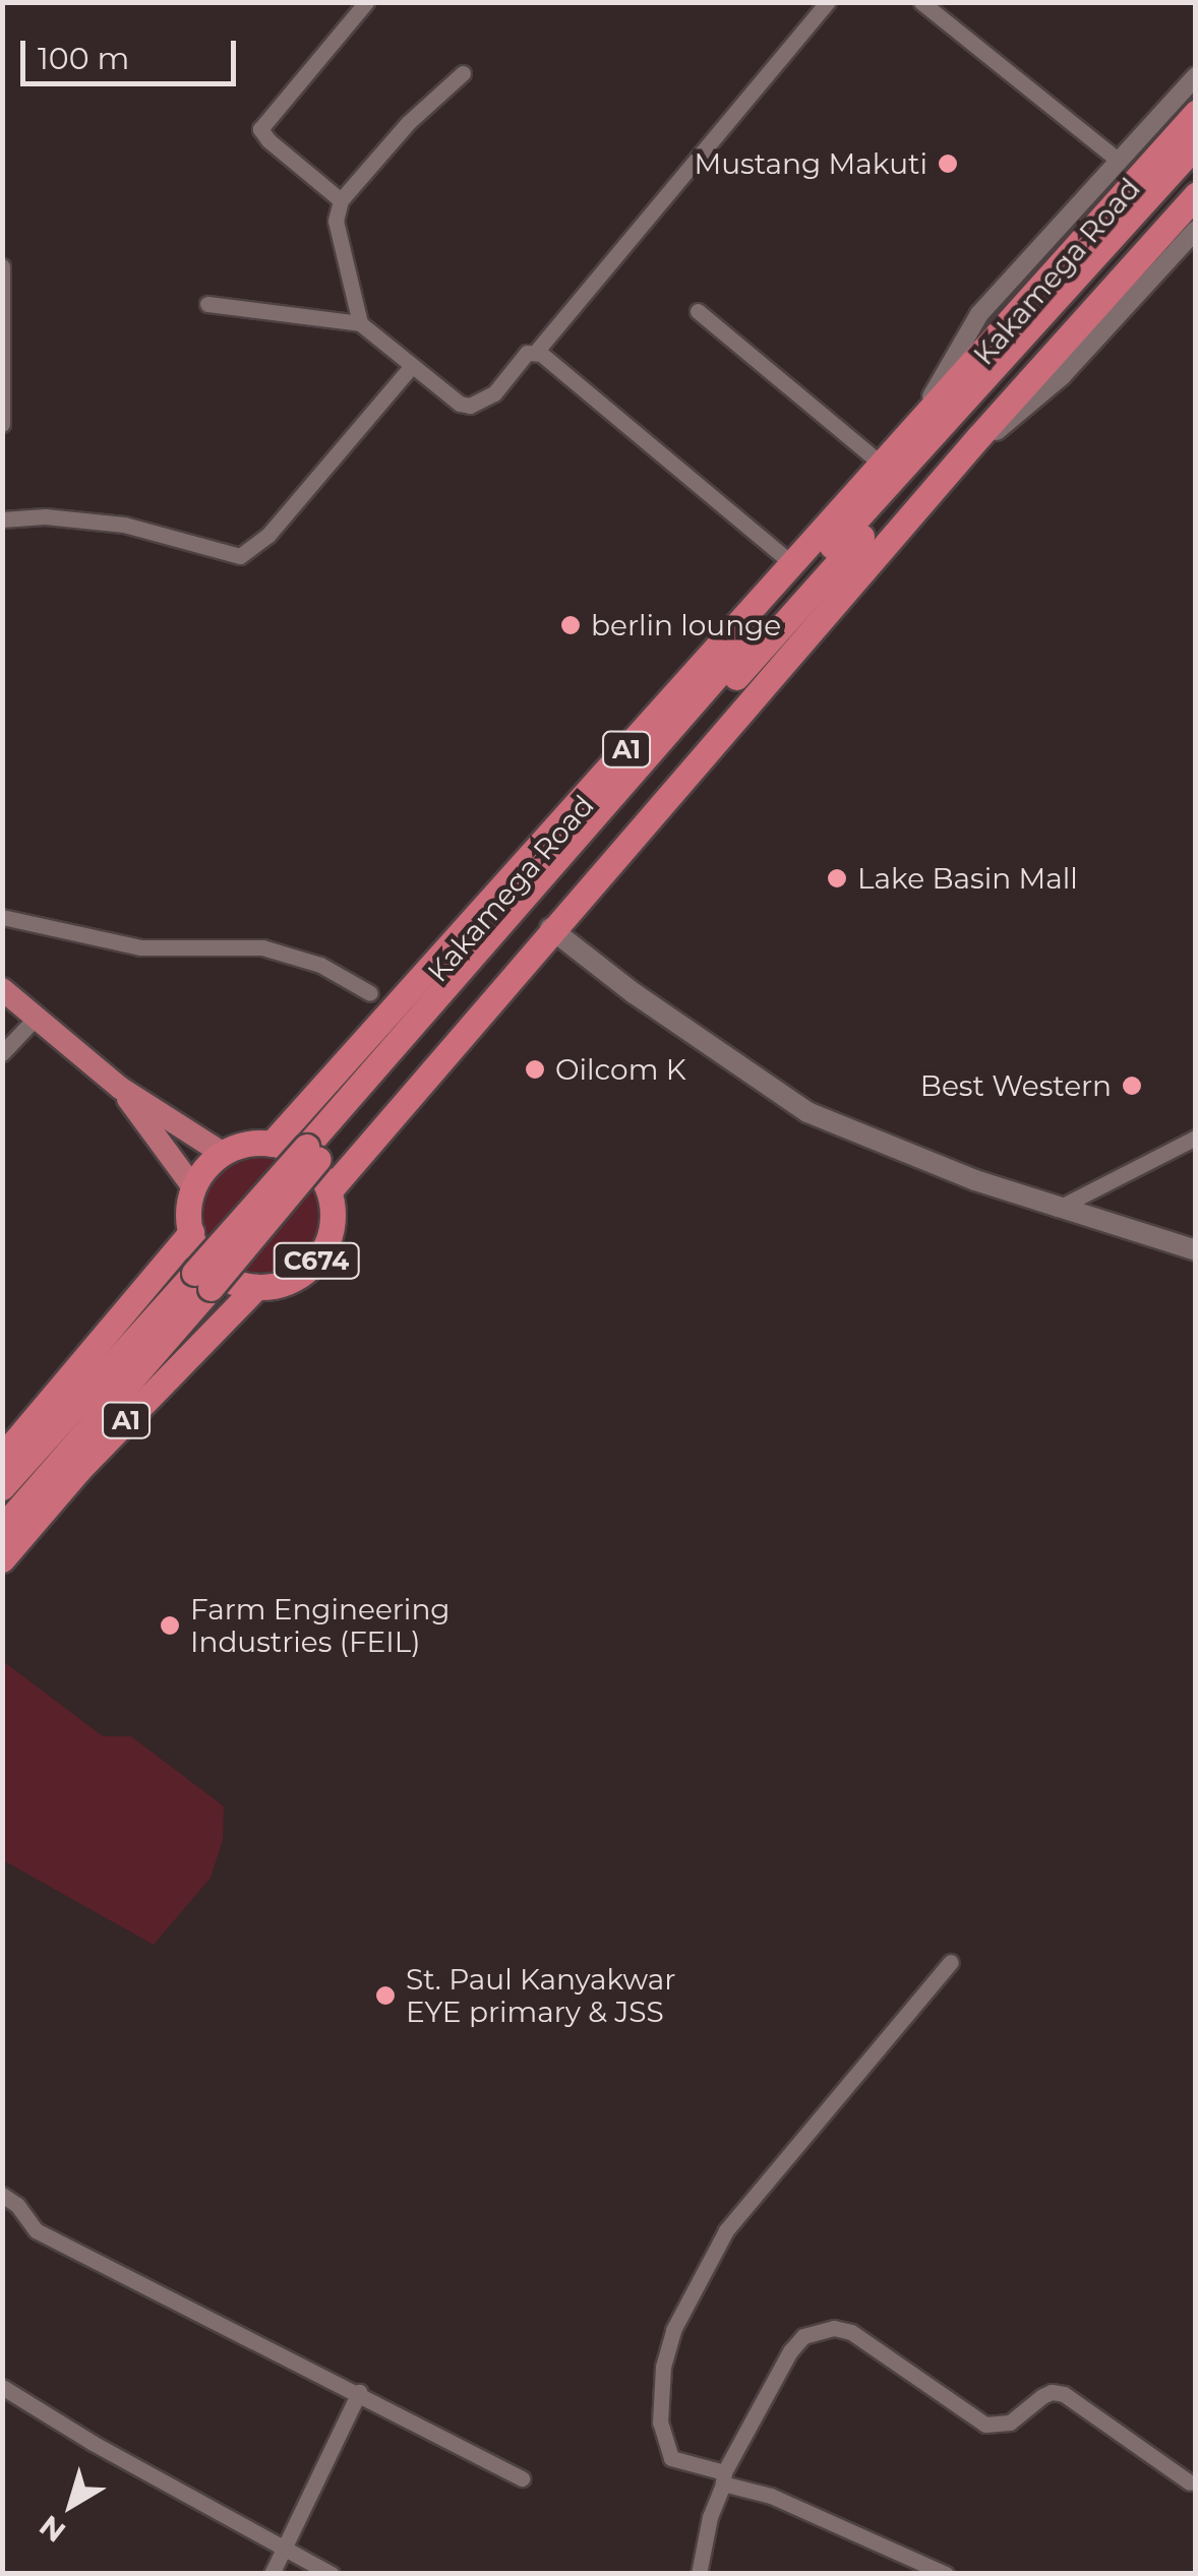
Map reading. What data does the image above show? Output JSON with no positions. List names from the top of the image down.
{
  "streets": {
    "highway": ["Kakamega Road", "A1", "C674"]
  },
  "crossings": [
    ["A1", "C674"]
  ],
  "places": [
    "Mustang Makuti",
    "berlin lounge",
    "Lake Basin Mall",
    "Oilcom K",
    "Best Western",
    "Farm Engineering Industries (FEIL)",
    "St. Paul Kanyakwar EYE primary & JSS"
  ],
  "scale_bar": "100 m",
  "north": "bottom left"
}
